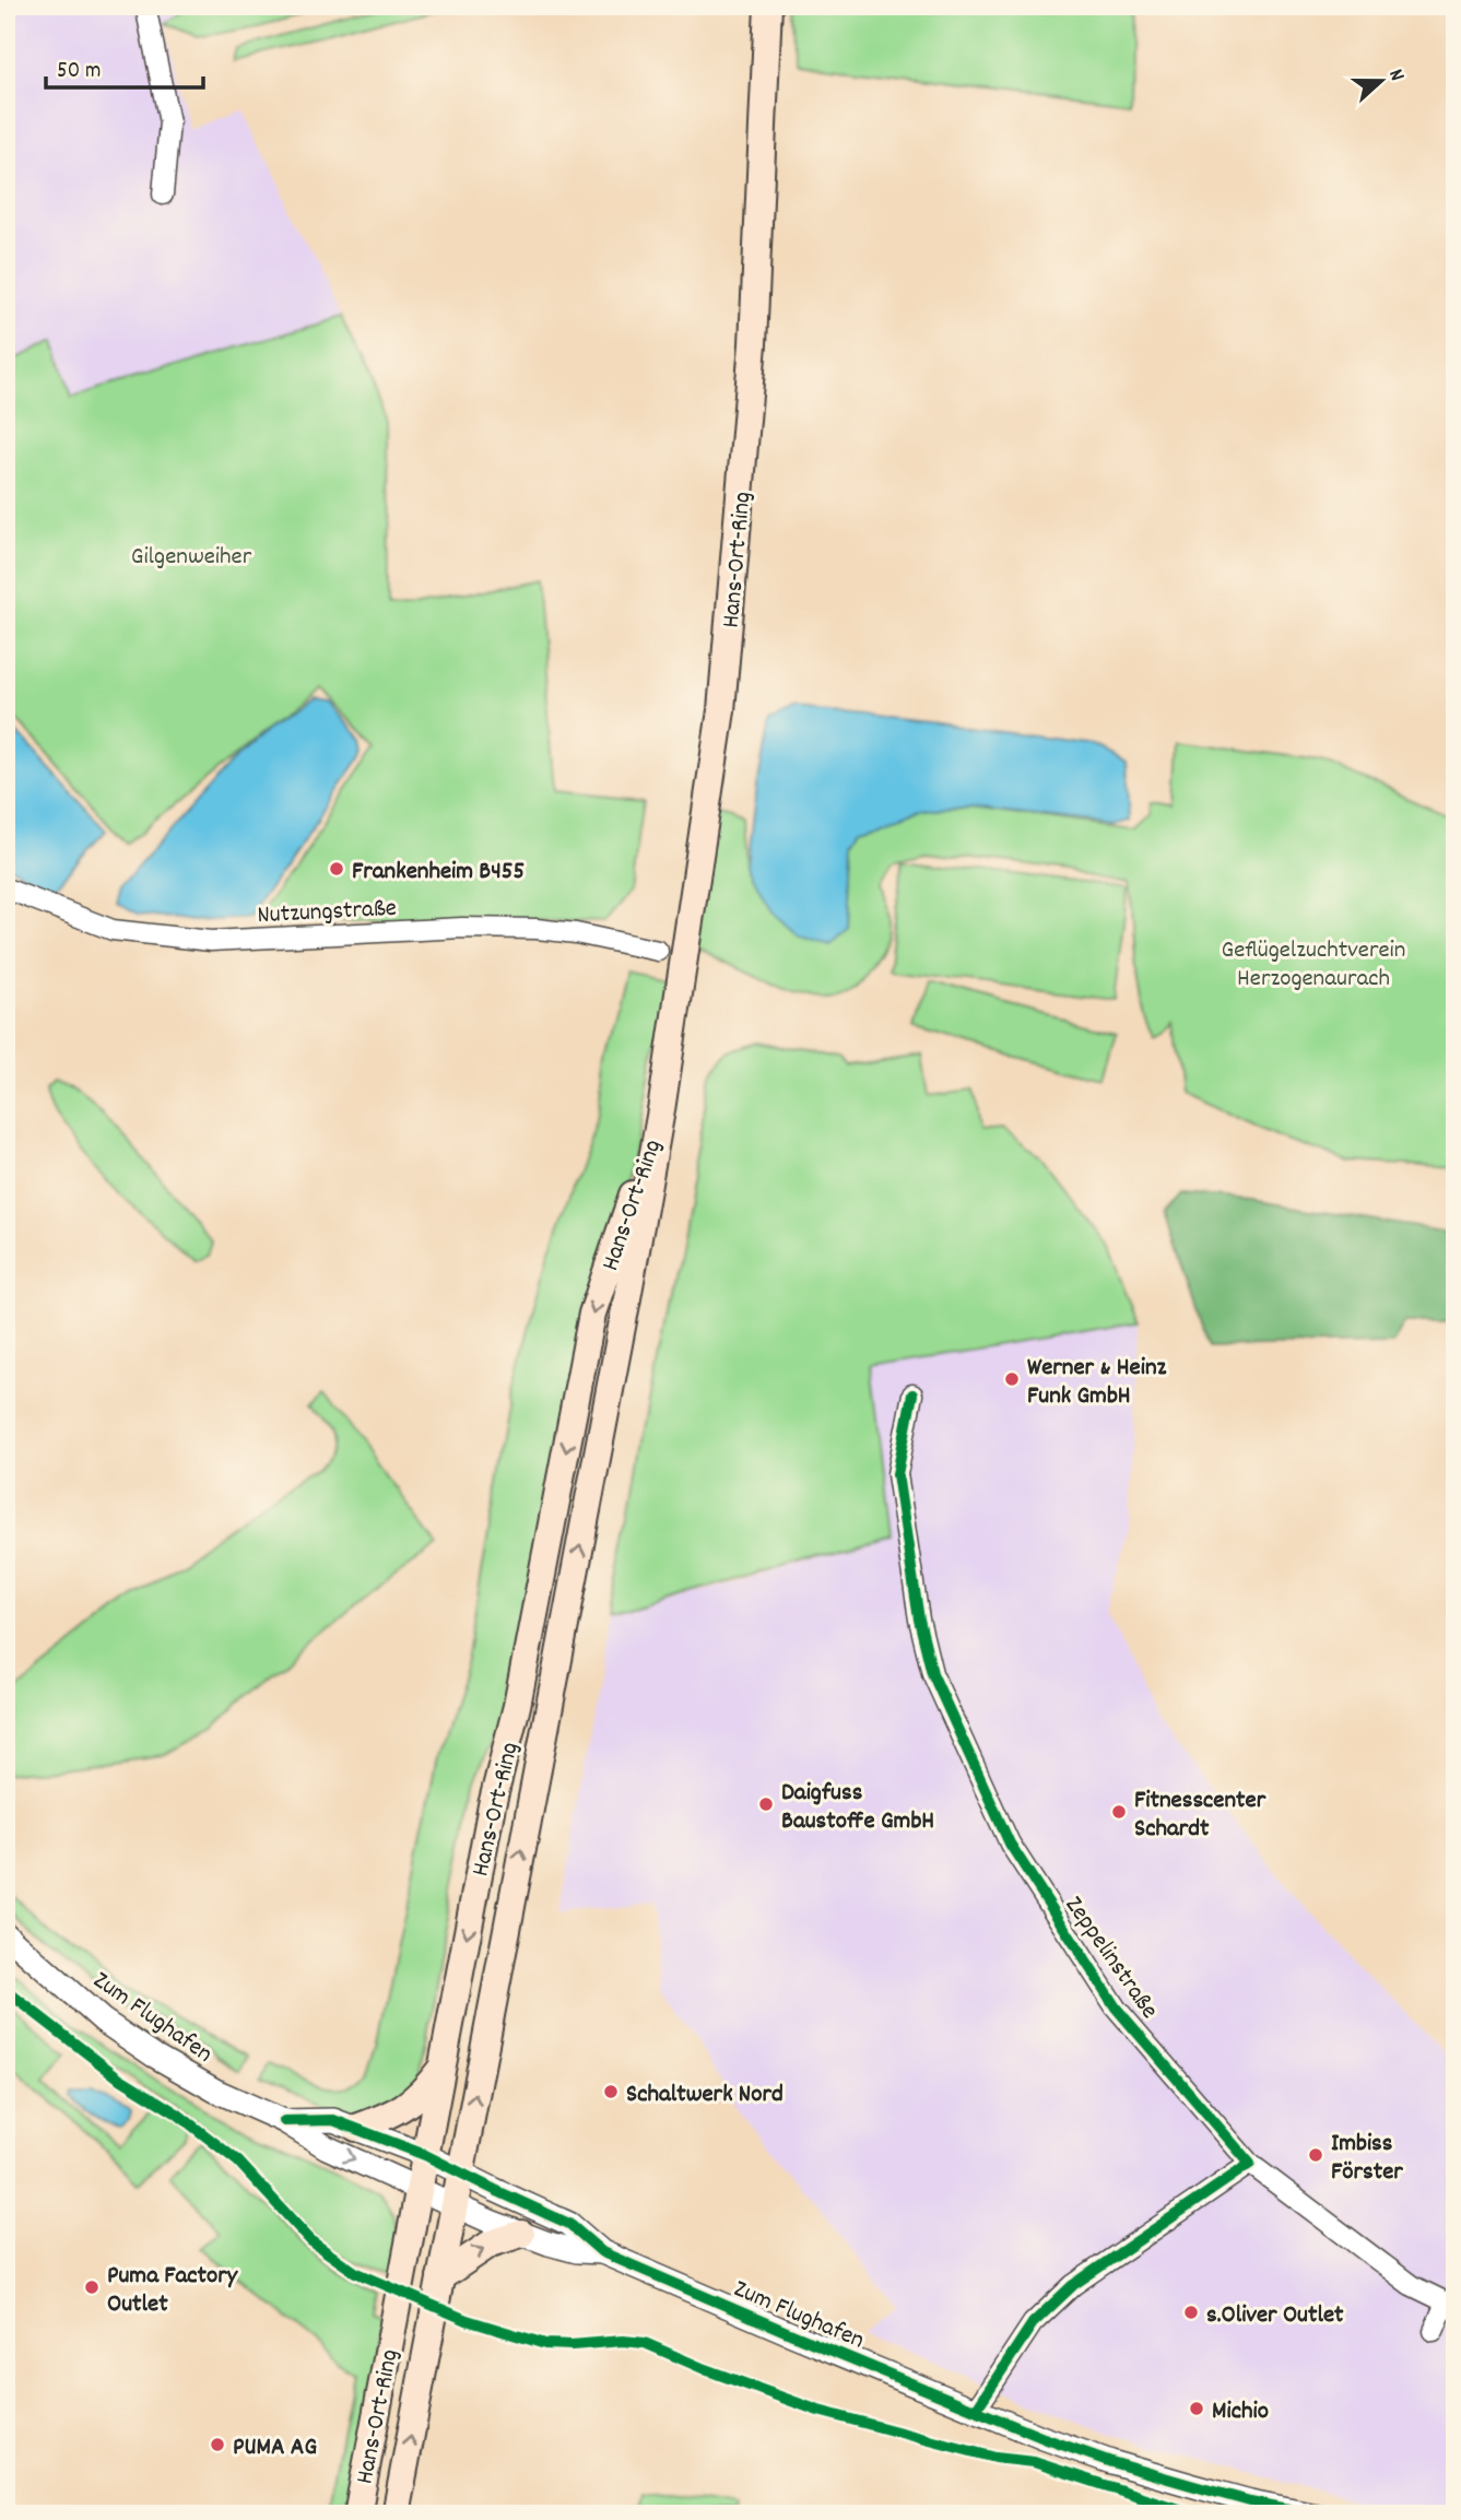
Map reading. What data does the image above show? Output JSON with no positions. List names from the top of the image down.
{
  "streets": {
    "main road": ["Hans-Ort-Ring"],
    "street": ["Nutzungstraße", "Zeppelinstraße", "Zum Flughafen"]
  },
  "crossings": [
    ["Hans-Ort-Ring", "Zum Flughafen"]
  ],
  "parks": ["Gilgenweiher", "Geflügelzuchtverein Herzogenaurach"],
  "places": [
    "Frankenheim B455",
    "Werner & Heinz Funk GmbH",
    "Daigfuss Baustoffe GmbH",
    "Fitnesscenter Schardt",
    "Schaltwerk Nord",
    "Imbiss Förster",
    "Puma Factory Outlet",
    "s.Oliver Outlet",
    "Michio",
    "PUMA AG"
  ],
  "scale_bar": "50 m",
  "north": "right"
}
